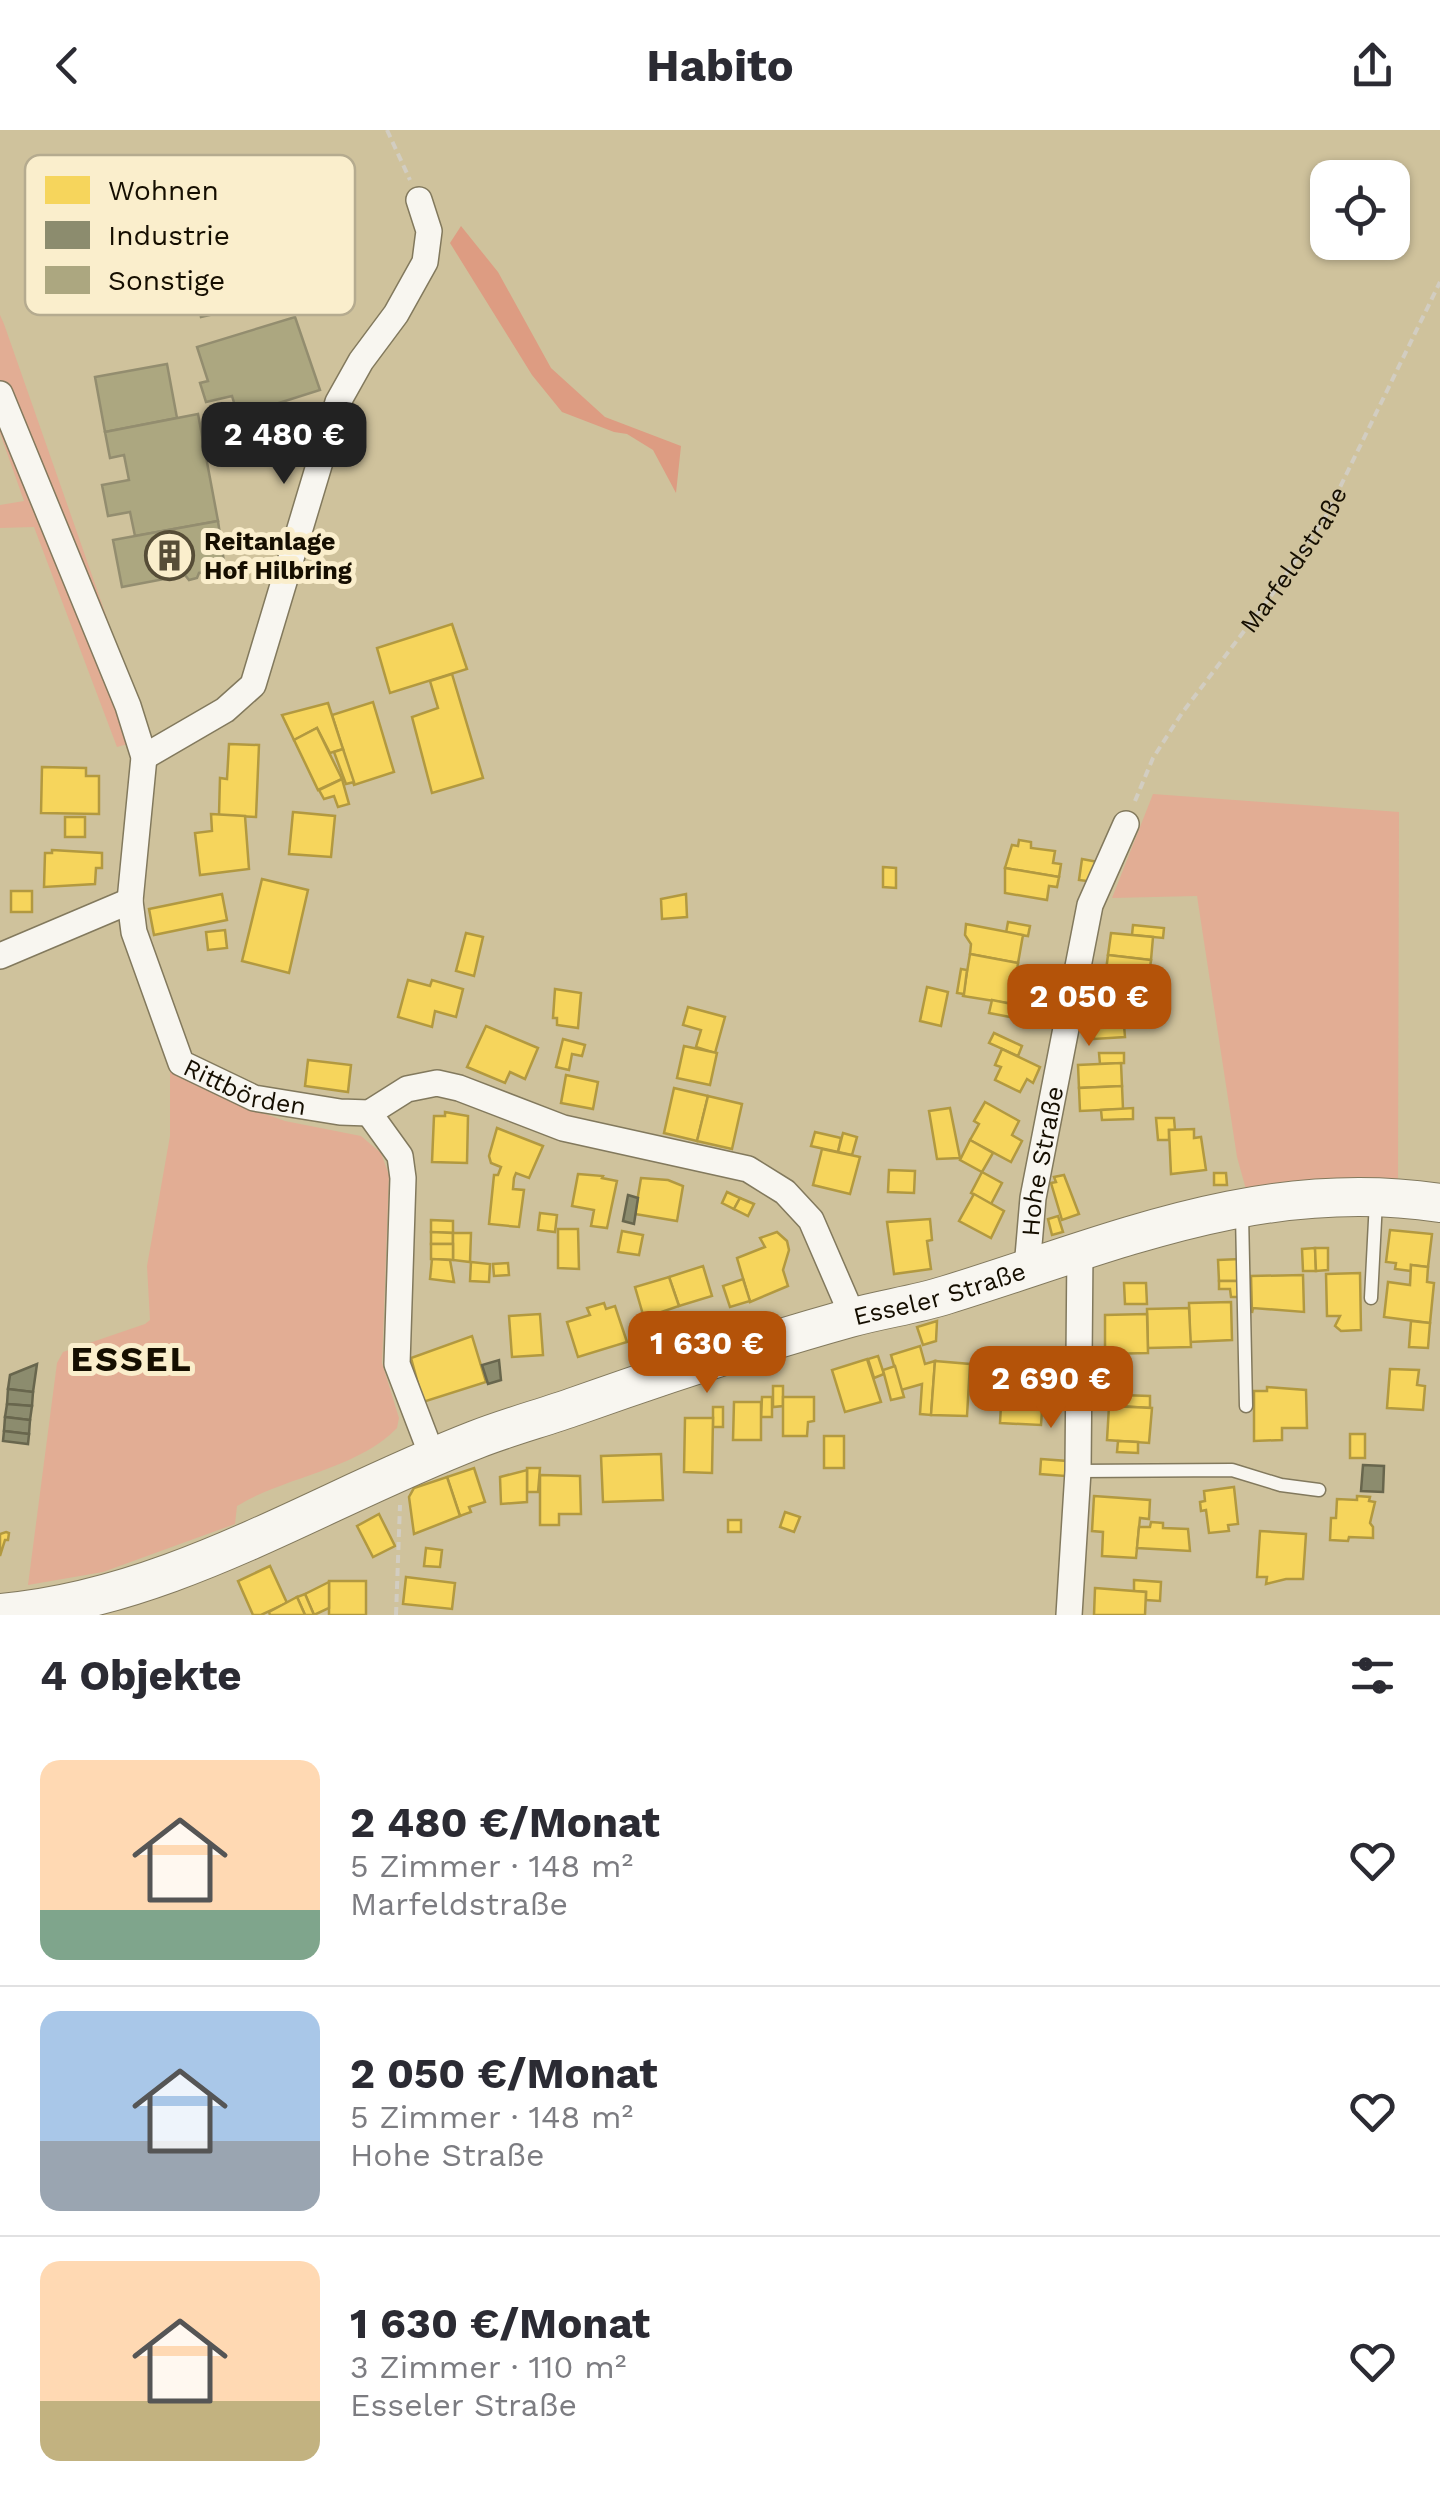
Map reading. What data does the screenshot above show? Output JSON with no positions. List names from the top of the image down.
{
  "streets": {
    "main road": ["Esseler Straße"],
    "street": ["Rittbörden", "Hohe Straße"],
    "path": ["Marfeldstraße"]
  },
  "crossings": [
    ["Marfeldstraße", "Hohe Straße"],
    ["Hohe Straße", "Esseler Straße"]
  ],
  "districts": ["ESSEL"],
  "places": {
    "building": ["Reitanlage Hof Hilbring"]
  },
  "legend": ["Wohnen", "Industrie", "Sonstige"],
  "page": {
    "header": "Habito",
    "price": [
      "2 480 €",
      "2 050 €",
      "1 630 €",
      "2 690 €"
    ],
    "heading": "4 Objekte",
    "list": [
      {
        "name": "2 480 €/Monat",
        "note": "5 Zimmer · 148 m² · Marfeldstraße"
      },
      {
        "name": "2 050 €/Monat",
        "note": "5 Zimmer · 148 m² · Hohe Straße"
      },
      {
        "name": "1 630 €/Monat",
        "note": "3 Zimmer · 110 m² · Esseler Straße"
      }
    ]
  }
}
